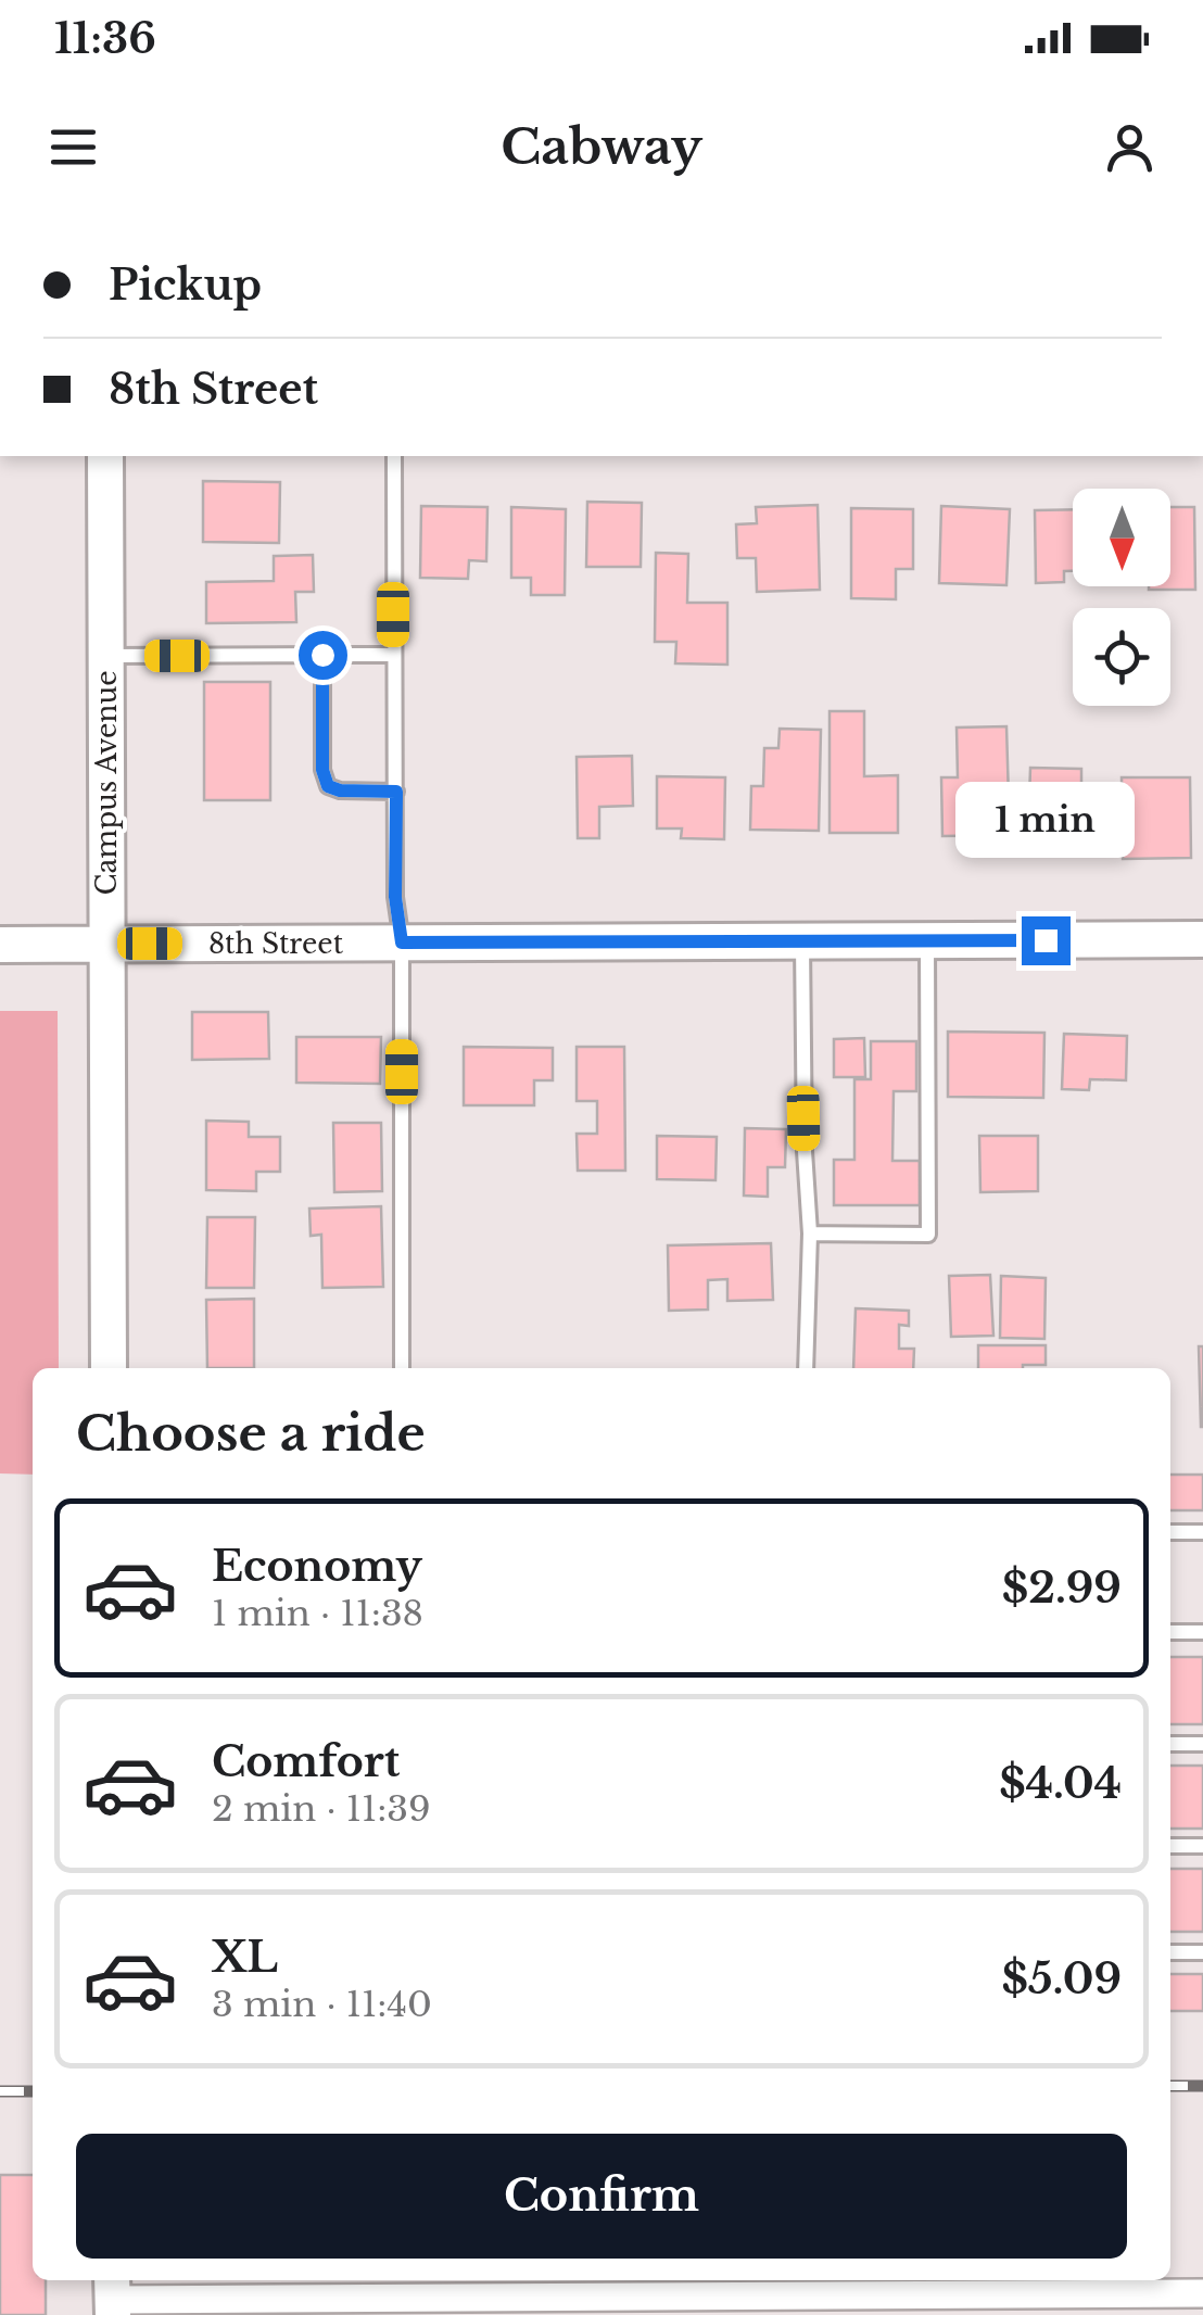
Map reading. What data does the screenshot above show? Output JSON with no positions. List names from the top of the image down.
{
  "streets": {
    "street": ["Campus Avenue", "8th Street"]
  },
  "crossings": [
    ["Campus Avenue", "8th Street"]
  ],
  "north": "bottom",
  "page": {
    "status": "11:36",
    "header": "Cabway",
    "banner": ["Pickup", "8th Street"],
    "bubble": "1 min",
    "heading": "Choose a ride",
    "list": [
      {
        "name": "Economy",
        "note": "1 min · 11:38",
        "value": "$2.99"
      },
      {
        "name": "Comfort",
        "note": "2 min · 11:39",
        "value": "$4.04"
      },
      {
        "name": "XL",
        "note": "3 min · 11:40",
        "value": "$5.09"
      }
    ],
    "buttons": "Confirm"
  }
}
